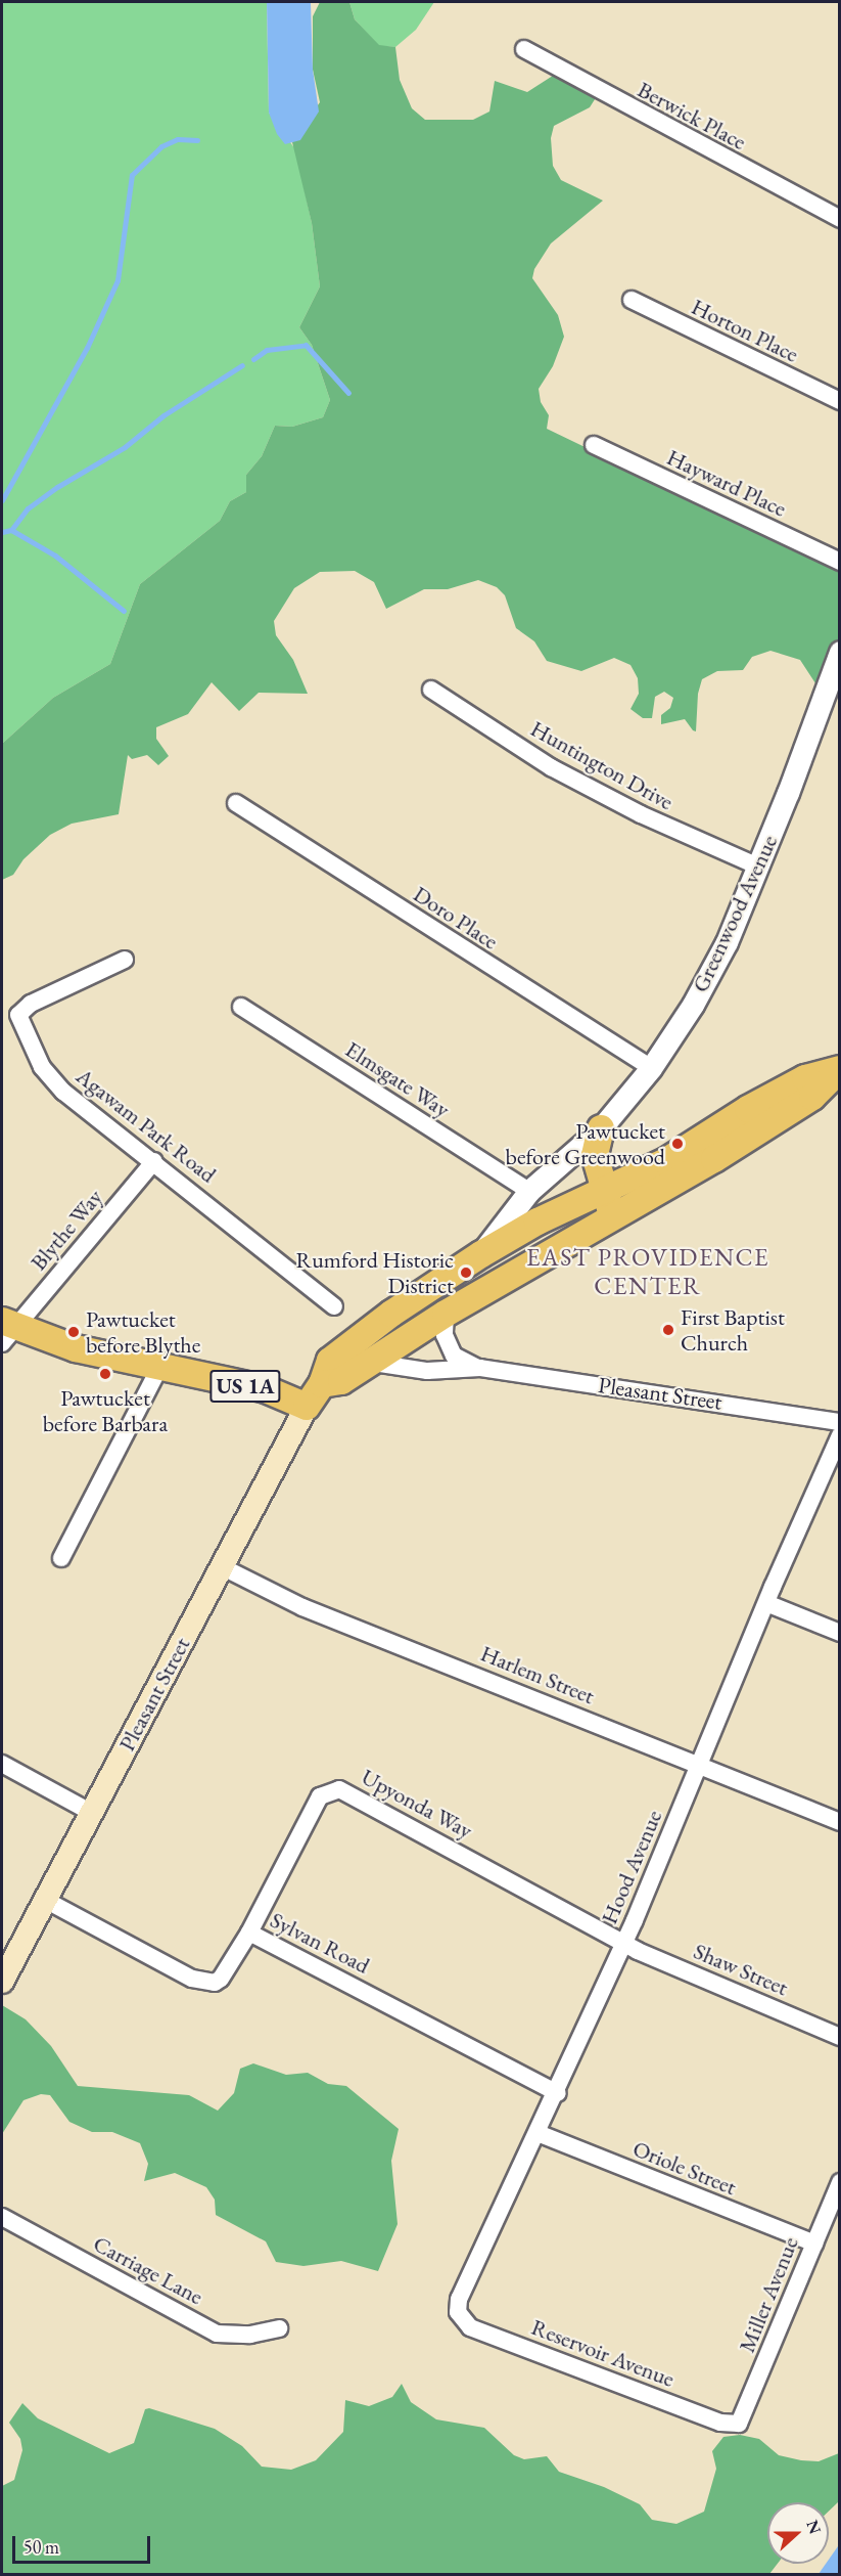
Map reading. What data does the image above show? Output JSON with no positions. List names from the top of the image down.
{
  "streets": {
    "main road": ["US 1A", "Pleasant Street"],
    "street": [
      "Berwick Place",
      "Horton Place",
      "Hayward Place",
      "Huntington Drive",
      "Greenwood Avenue",
      "Doro Place",
      "Elmsgate Way",
      "Agawam Park Road",
      "Blythe Way",
      "Harlem Street",
      "Upyonda Way",
      "Hood Avenue",
      "Sylvan Road",
      "Shaw Street",
      "Oriole Street",
      "Carriage Lane",
      "Miller Avenue",
      "Reservoir Avenue"
    ]
  },
  "crossings": [
    ["Huntington Drive", "Greenwood Avenue"],
    ["Greenwood Avenue", "Doro Place"],
    ["Greenwood Avenue", "Elmsgate Way"],
    ["Greenwood Avenue", "US 1A"],
    ["Agawam Park Road", "Blythe Way"],
    ["Blythe Way", "US 1A"],
    ["US 1A", "Pleasant Street"],
    ["Pleasant Street", "Harlem Street"],
    ["Pleasant Street", "Sylvan Road"],
    ["Harlem Street", "Hood Avenue"],
    ["Upyonda Way", "Hood Avenue"],
    ["Upyonda Way", "Sylvan Road"],
    ["Upyonda Way", "Shaw Street"],
    ["Hood Avenue", "Sylvan Road"],
    ["Hood Avenue", "Shaw Street"],
    ["Hood Avenue", "Oriole Street"],
    ["Hood Avenue", "Reservoir Avenue"],
    ["Oriole Street", "Miller Avenue"],
    ["Miller Avenue", "Reservoir Avenue"]
  ],
  "districts": ["EAST PROVIDENCE CENTER"],
  "places": [
    "Pawtucket before Greenwood",
    "Rumford Historic District",
    "First Baptist Church",
    "Pawtucket before Blythe",
    "Pawtucket before Barbara"
  ],
  "scale_bar": "50 m",
  "north": "right"
}
